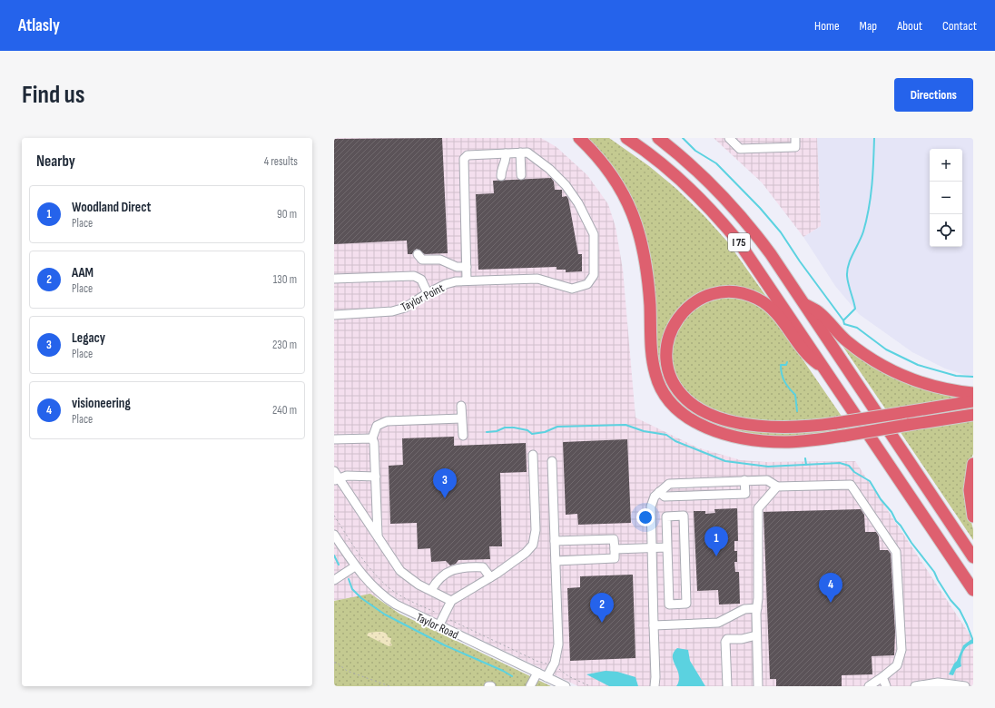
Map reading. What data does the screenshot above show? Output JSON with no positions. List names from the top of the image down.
{
  "streets": {
    "highway": ["I 75"],
    "street": ["Taylor Point", "Taylor Road"]
  },
  "page": {
    "header": "Atlasly",
    "nav": [
      "Home",
      "Map",
      "About",
      "Contact"
    ],
    "buttons": "Directions",
    "title": "Find us",
    "heading": ["Nearby", "4 results"],
    "map_buttons": ["+", "−"],
    "list": [
      {
        "mark": "1",
        "name": "Woodland Direct",
        "note": "Place",
        "value": "90 m"
      },
      {
        "mark": "2",
        "name": "AAM",
        "note": "Place",
        "value": "130 m"
      },
      {
        "mark": "3",
        "name": "Legacy",
        "note": "Place",
        "value": "230 m"
      },
      {
        "mark": "4",
        "name": "visioneering",
        "note": "Place",
        "value": "240 m"
      }
    ],
    "pins": [
      "3",
      "1",
      "4",
      "2"
    ]
  }
}
